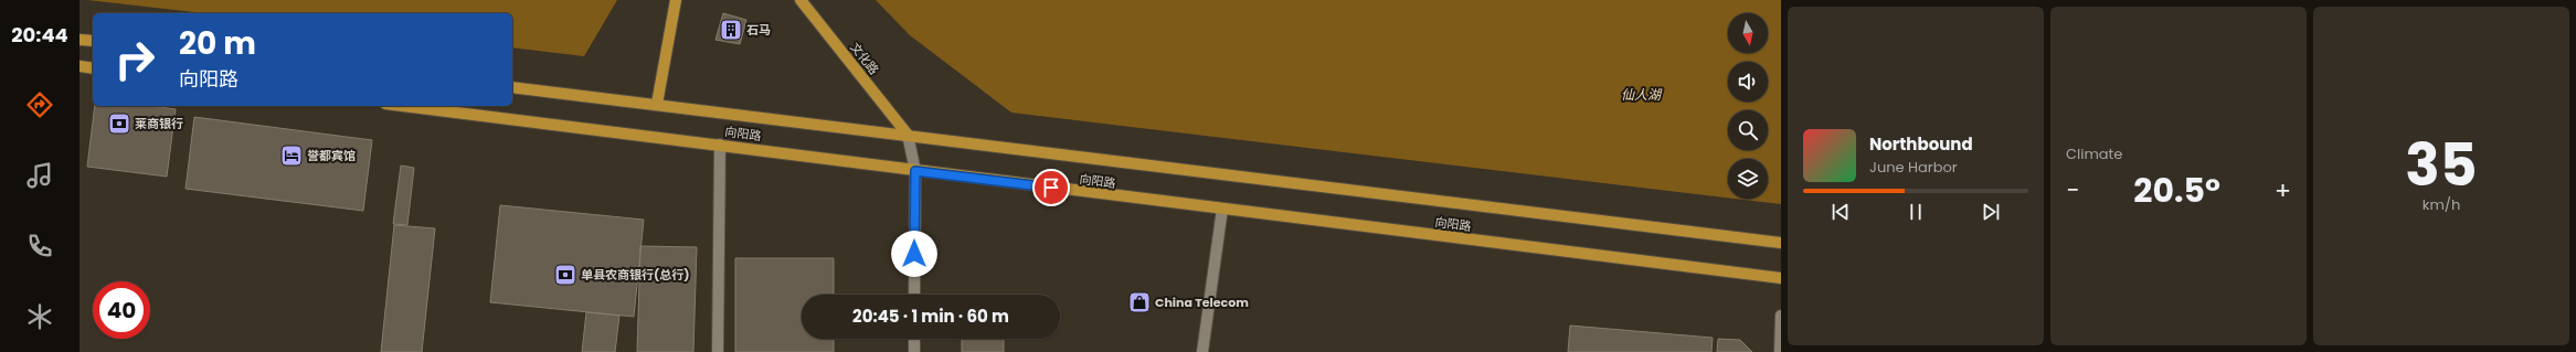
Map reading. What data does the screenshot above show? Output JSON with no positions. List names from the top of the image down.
{
  "streets": {
    "main road": ["文化路", "向阳路"]
  },
  "crossings": [
    ["文化路", "向阳路"]
  ],
  "water": ["仙人湖"],
  "places": {
    "building": ["石马"],
    "bank": ["莱商银行", "单县农商银行(总行)"],
    "hotel": ["誉都宾馆"],
    "shop": ["China Telecom"]
  },
  "north": "bottom",
  "page": {
    "tabs": "20:44",
    "tile": [
      "Climate",
      ["35", "km/h"]
    ],
    "turn": ["20 m", "向阳路"],
    "song": ["Northbound", "June Harbor"],
    "heat": ["−", "20.5°", "+"],
    "limit": "40",
    "trip": "20:45 · 1 min · 60 m"
  }
}
